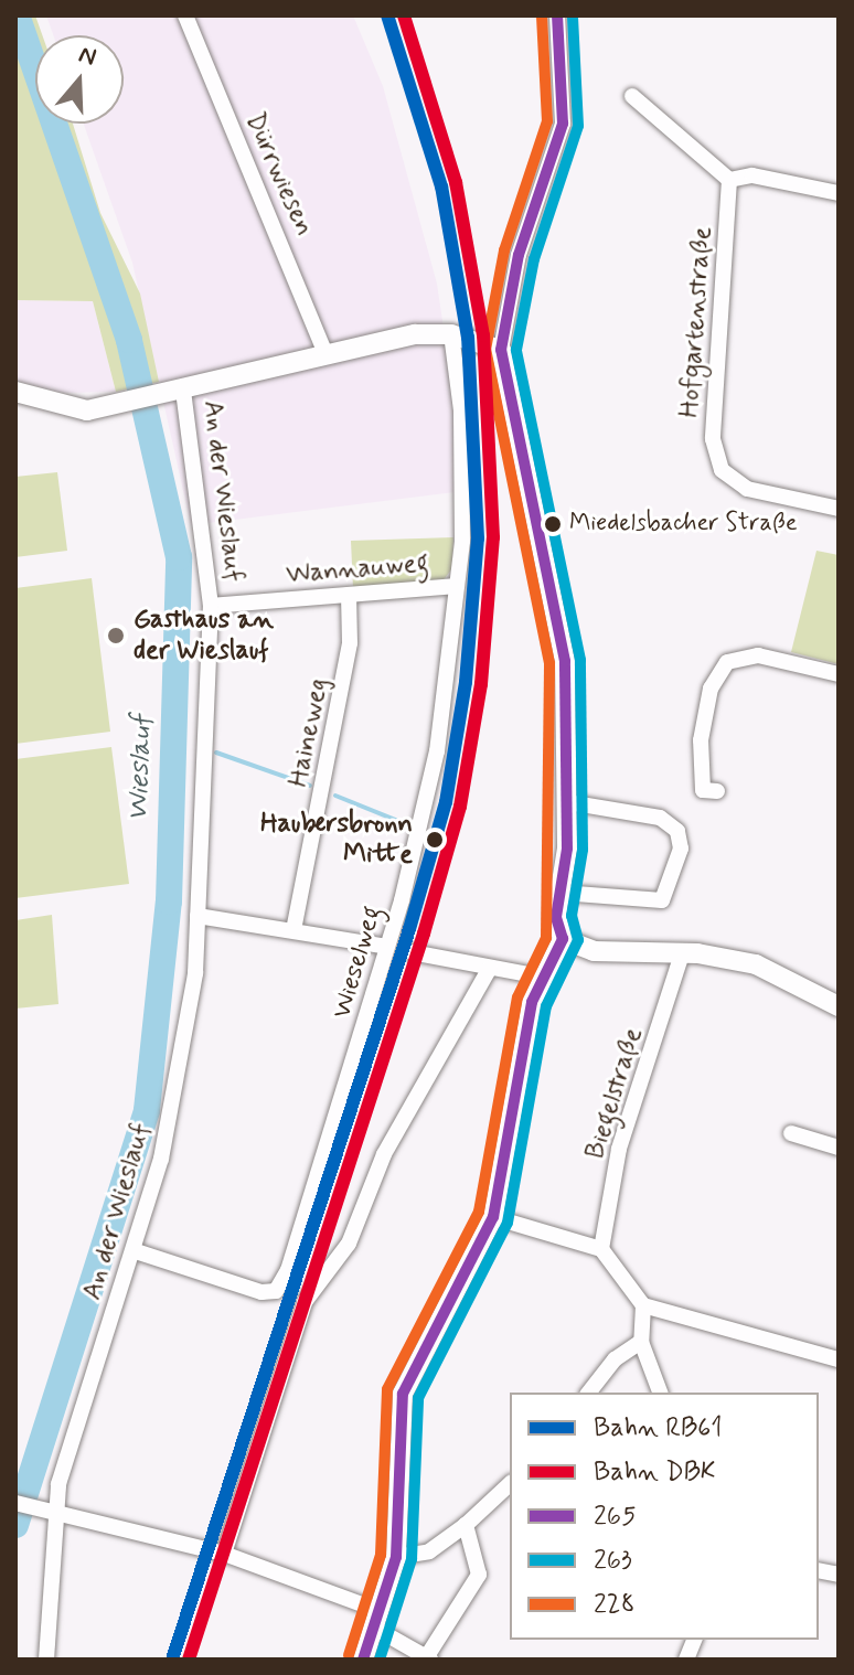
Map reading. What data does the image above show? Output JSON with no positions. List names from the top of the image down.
{
  "streets": {
    "street": [
      "Dürrwiesen",
      "Hofgartenstraße",
      "An der Wieslauf",
      "Wannauweg",
      "Haineweg",
      "Wieselweg",
      "Biegelstraße"
    ]
  },
  "crossings": [
    ["Dürrwiesen", "An der Wieslauf"],
    ["An der Wieslauf", "Wannauweg"],
    ["An der Wieslauf", "Wieselweg"],
    ["Wannauweg", "Haineweg"],
    ["Wannauweg", "Wieselweg"]
  ],
  "water": ["Wieslauf"],
  "places": ["Miedelsbacher Straße", "Gasthaus an der Wieslauf", "Haubersbronn Mitte"],
  "lines": [
    "rail line RB61",
    "rail line DBK",
    "transit line 265",
    "transit line 263",
    "transit line 228"
  ],
  "legend": [
    "Bahn RB61",
    "Bahn DBK",
    "265",
    "263",
    "228"
  ],
  "north": "top"
}
